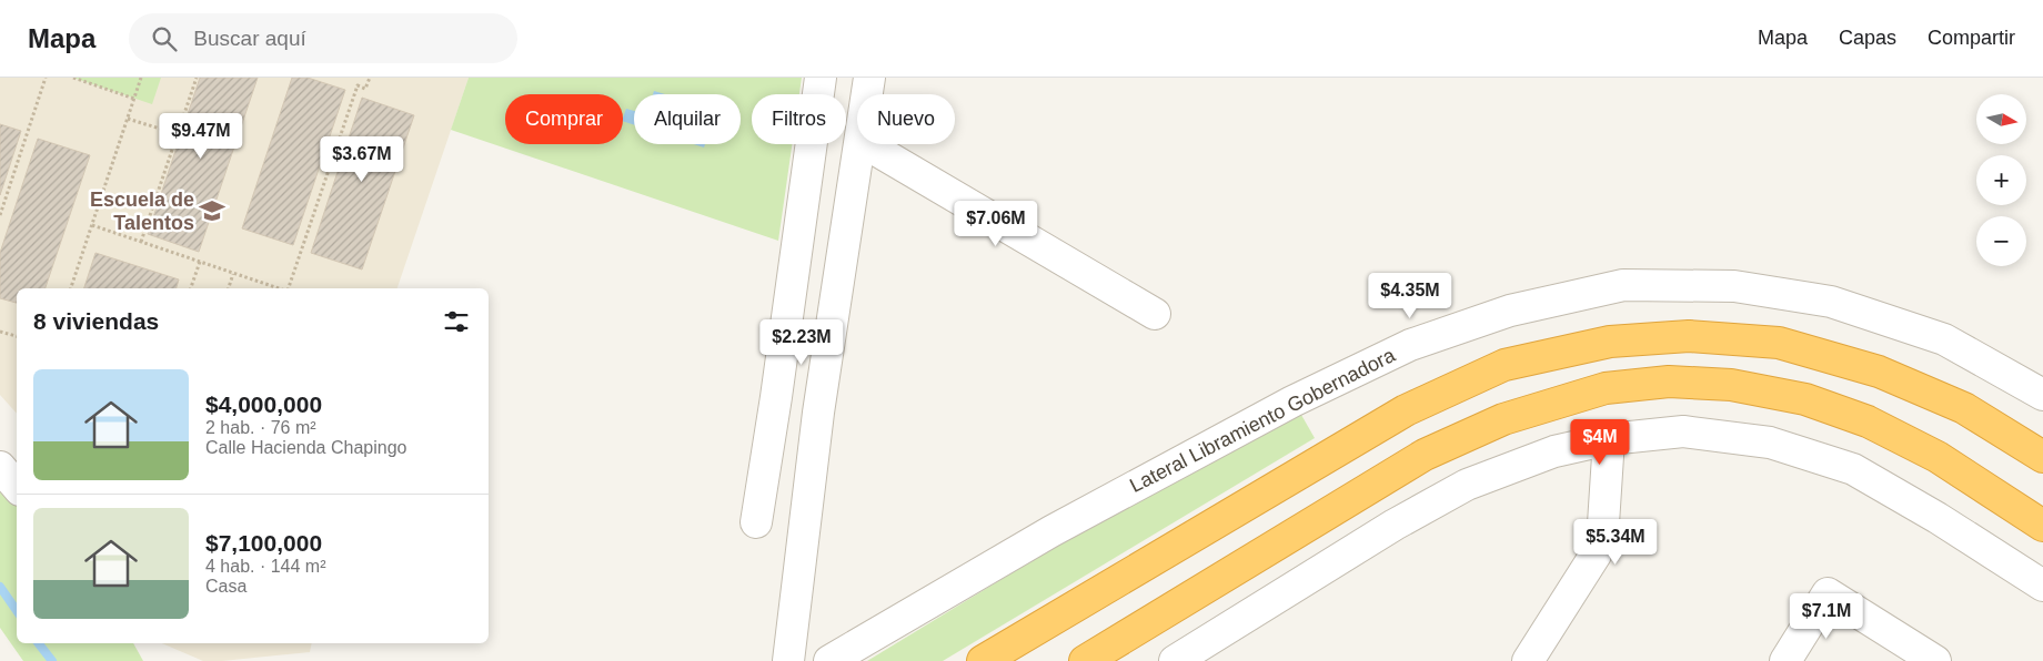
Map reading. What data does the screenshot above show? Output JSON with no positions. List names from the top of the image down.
{
  "streets": {
    "street": ["Lateral Libramiento Gobernadora"]
  },
  "places": {
    "school or university": ["Escuela de Talentos"]
  },
  "north": "right",
  "page": {
    "header": "Mapa",
    "search": "Buscar aquí",
    "nav": ["Mapa", "Capas", "Compartir"],
    "map_buttons": ["+", "−"],
    "chip": [
      "Comprar",
      "Alquilar",
      "Filtros",
      "Nuevo"
    ],
    "price": [
      "$9.47M",
      "$3.67M",
      "$7.06M",
      "$4.35M",
      "$2.23M",
      "$4M",
      "$5.34M",
      "$7.1M"
    ],
    "heading": "8 viviendas",
    "list": [
      {
        "name": "$4,000,000",
        "note": "2 hab. · 76 m² · Calle Hacienda Chapingo"
      },
      {
        "name": "$7,100,000",
        "note": "4 hab. · 144 m² · Casa"
      }
    ]
  }
}
